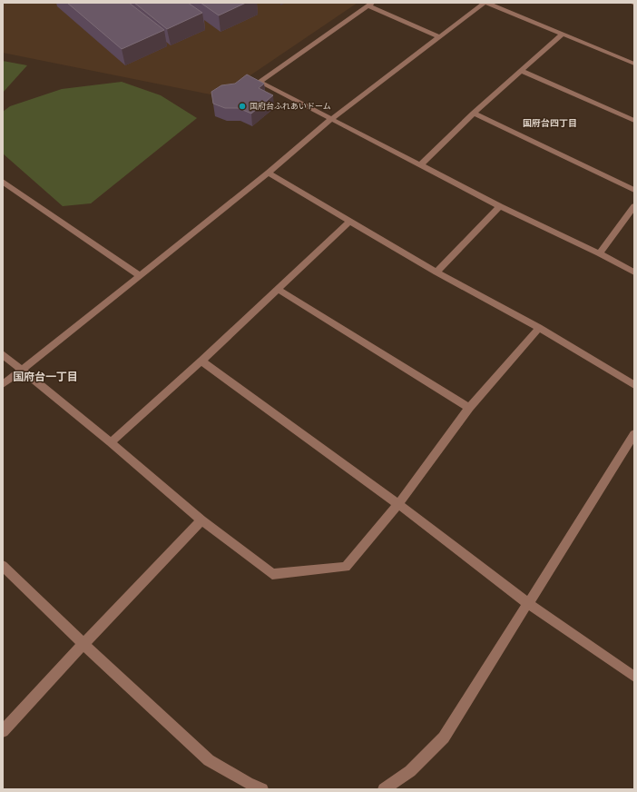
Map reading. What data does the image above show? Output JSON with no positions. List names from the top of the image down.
{
  "districts": ["国府台四丁目", "国府台一丁目"],
  "places": ["国府台ふれあいドーム"]
}
